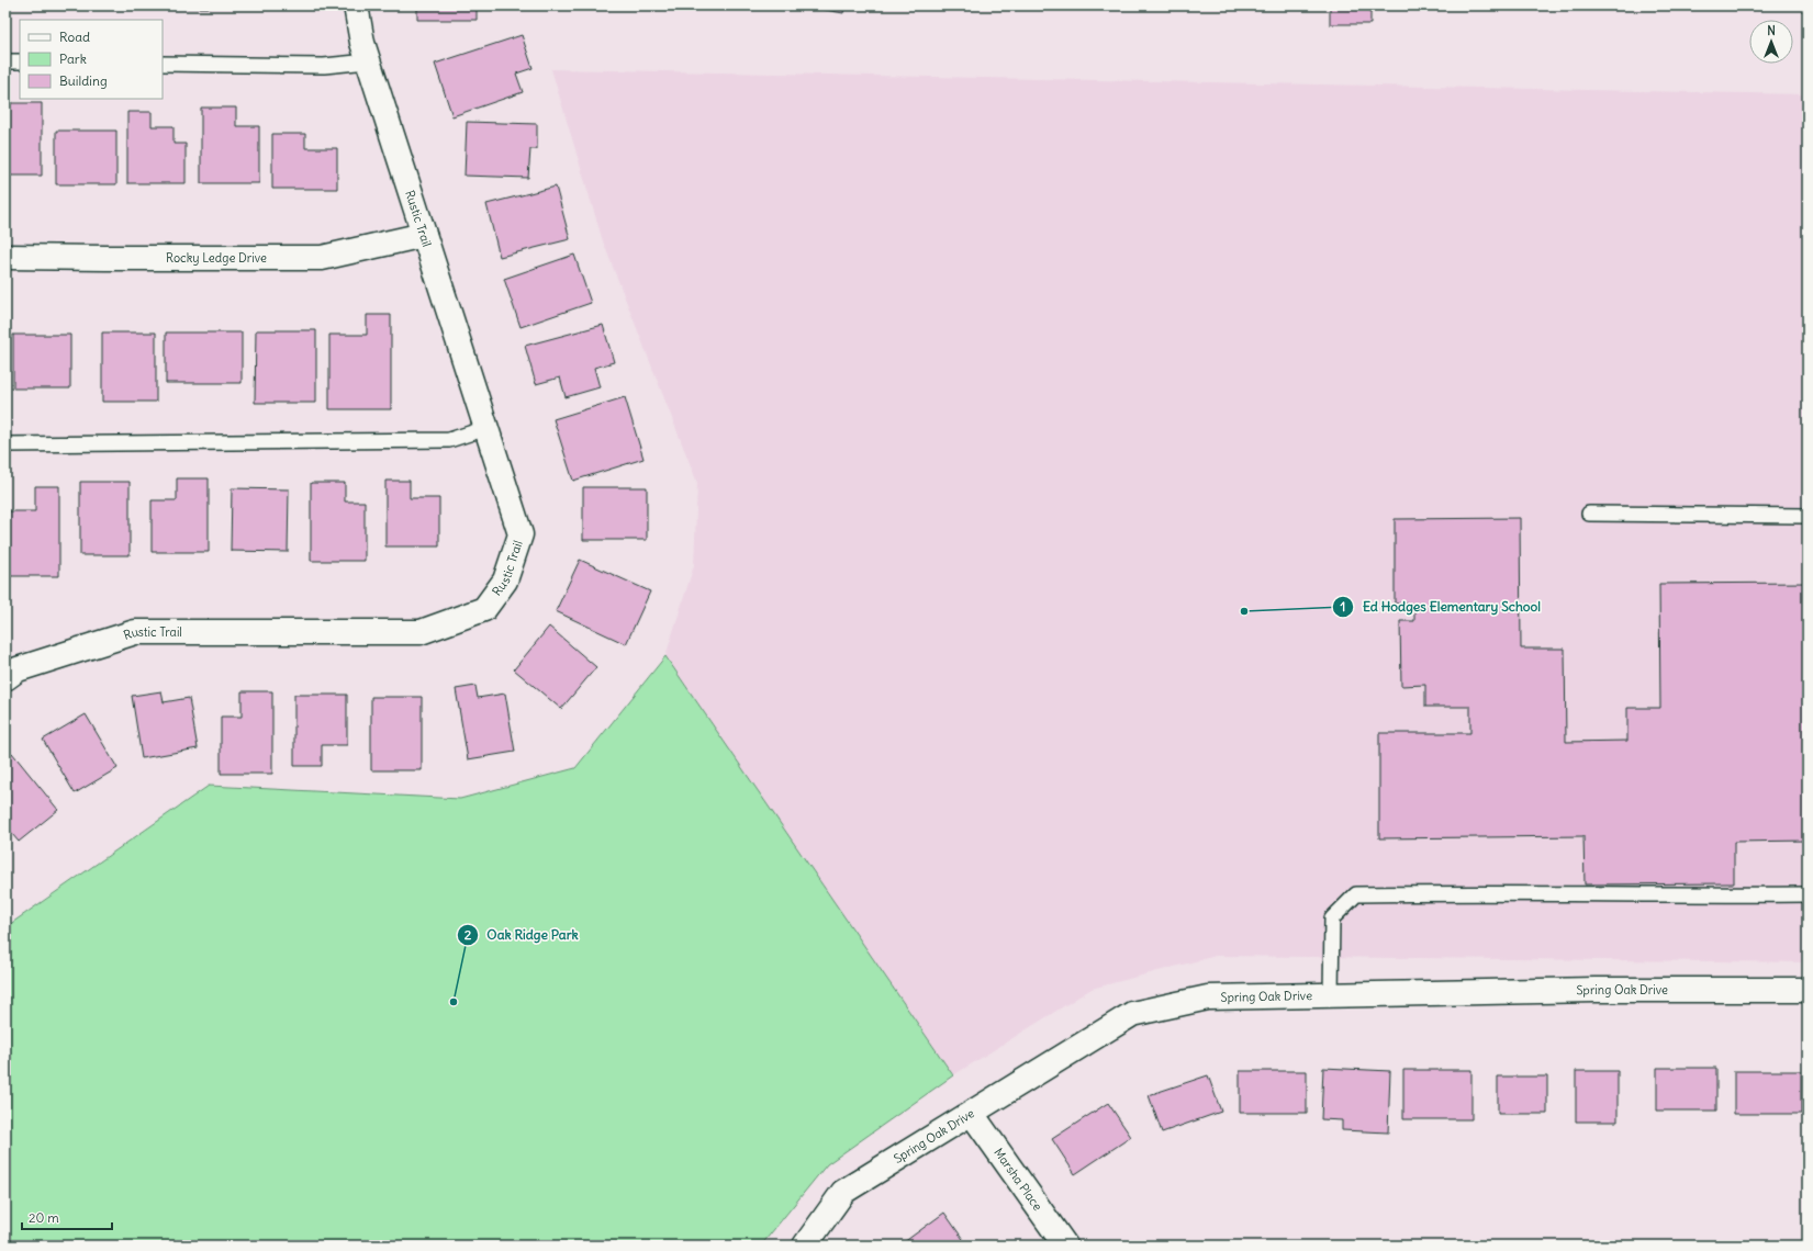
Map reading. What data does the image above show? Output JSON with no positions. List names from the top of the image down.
{
  "streets": {
    "street": [
      "Rustic Trail",
      "Rocky Ledge Drive",
      "Spring Oak Drive",
      "Marsha Place"
    ]
  },
  "crossings": [
    ["Rustic Trail", "Rocky Ledge Drive"],
    ["Spring Oak Drive", "Marsha Place"]
  ],
  "places": ["Ed Hodges Elementary School", "Oak Ridge Park"],
  "legend": ["Road", "Park", "Building"],
  "scale_bar": "20 m",
  "north": "top"
}
